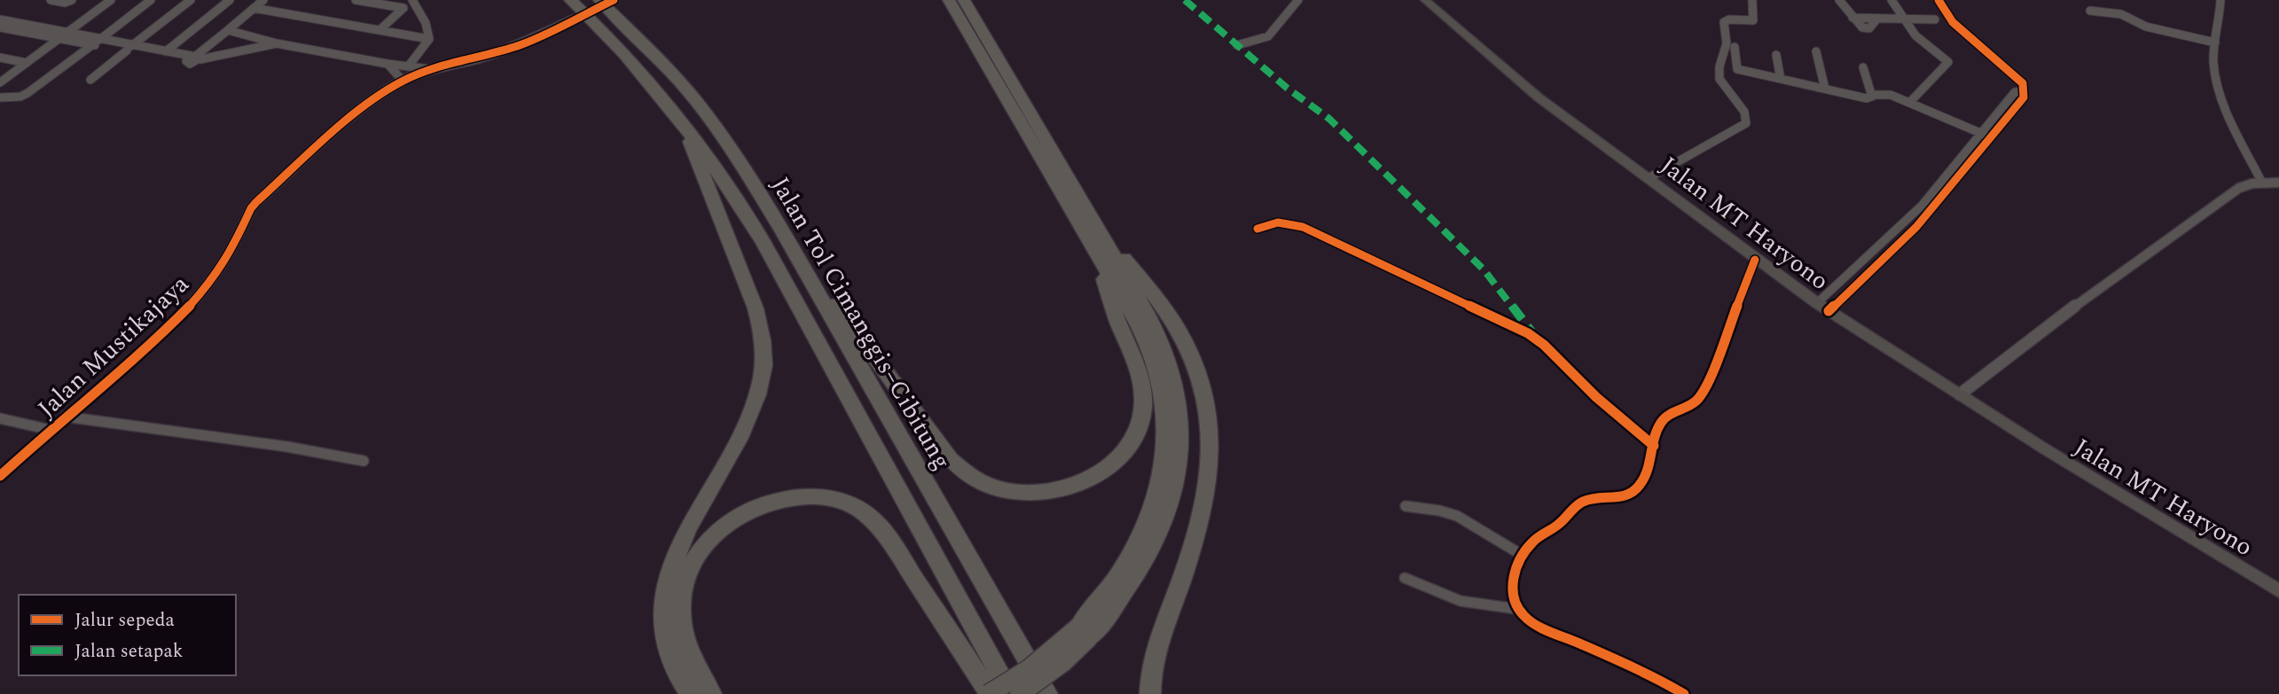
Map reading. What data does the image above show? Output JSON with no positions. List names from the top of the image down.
{
  "streets": {
    "highway": ["Jalan Tol Cimanggis–Cibitung"],
    "main road": ["Jalan MT Haryono"],
    "street": ["Jalan Mustikajaya"]
  },
  "legend": ["Jalur sepeda", "Jalan setapak"]
}
